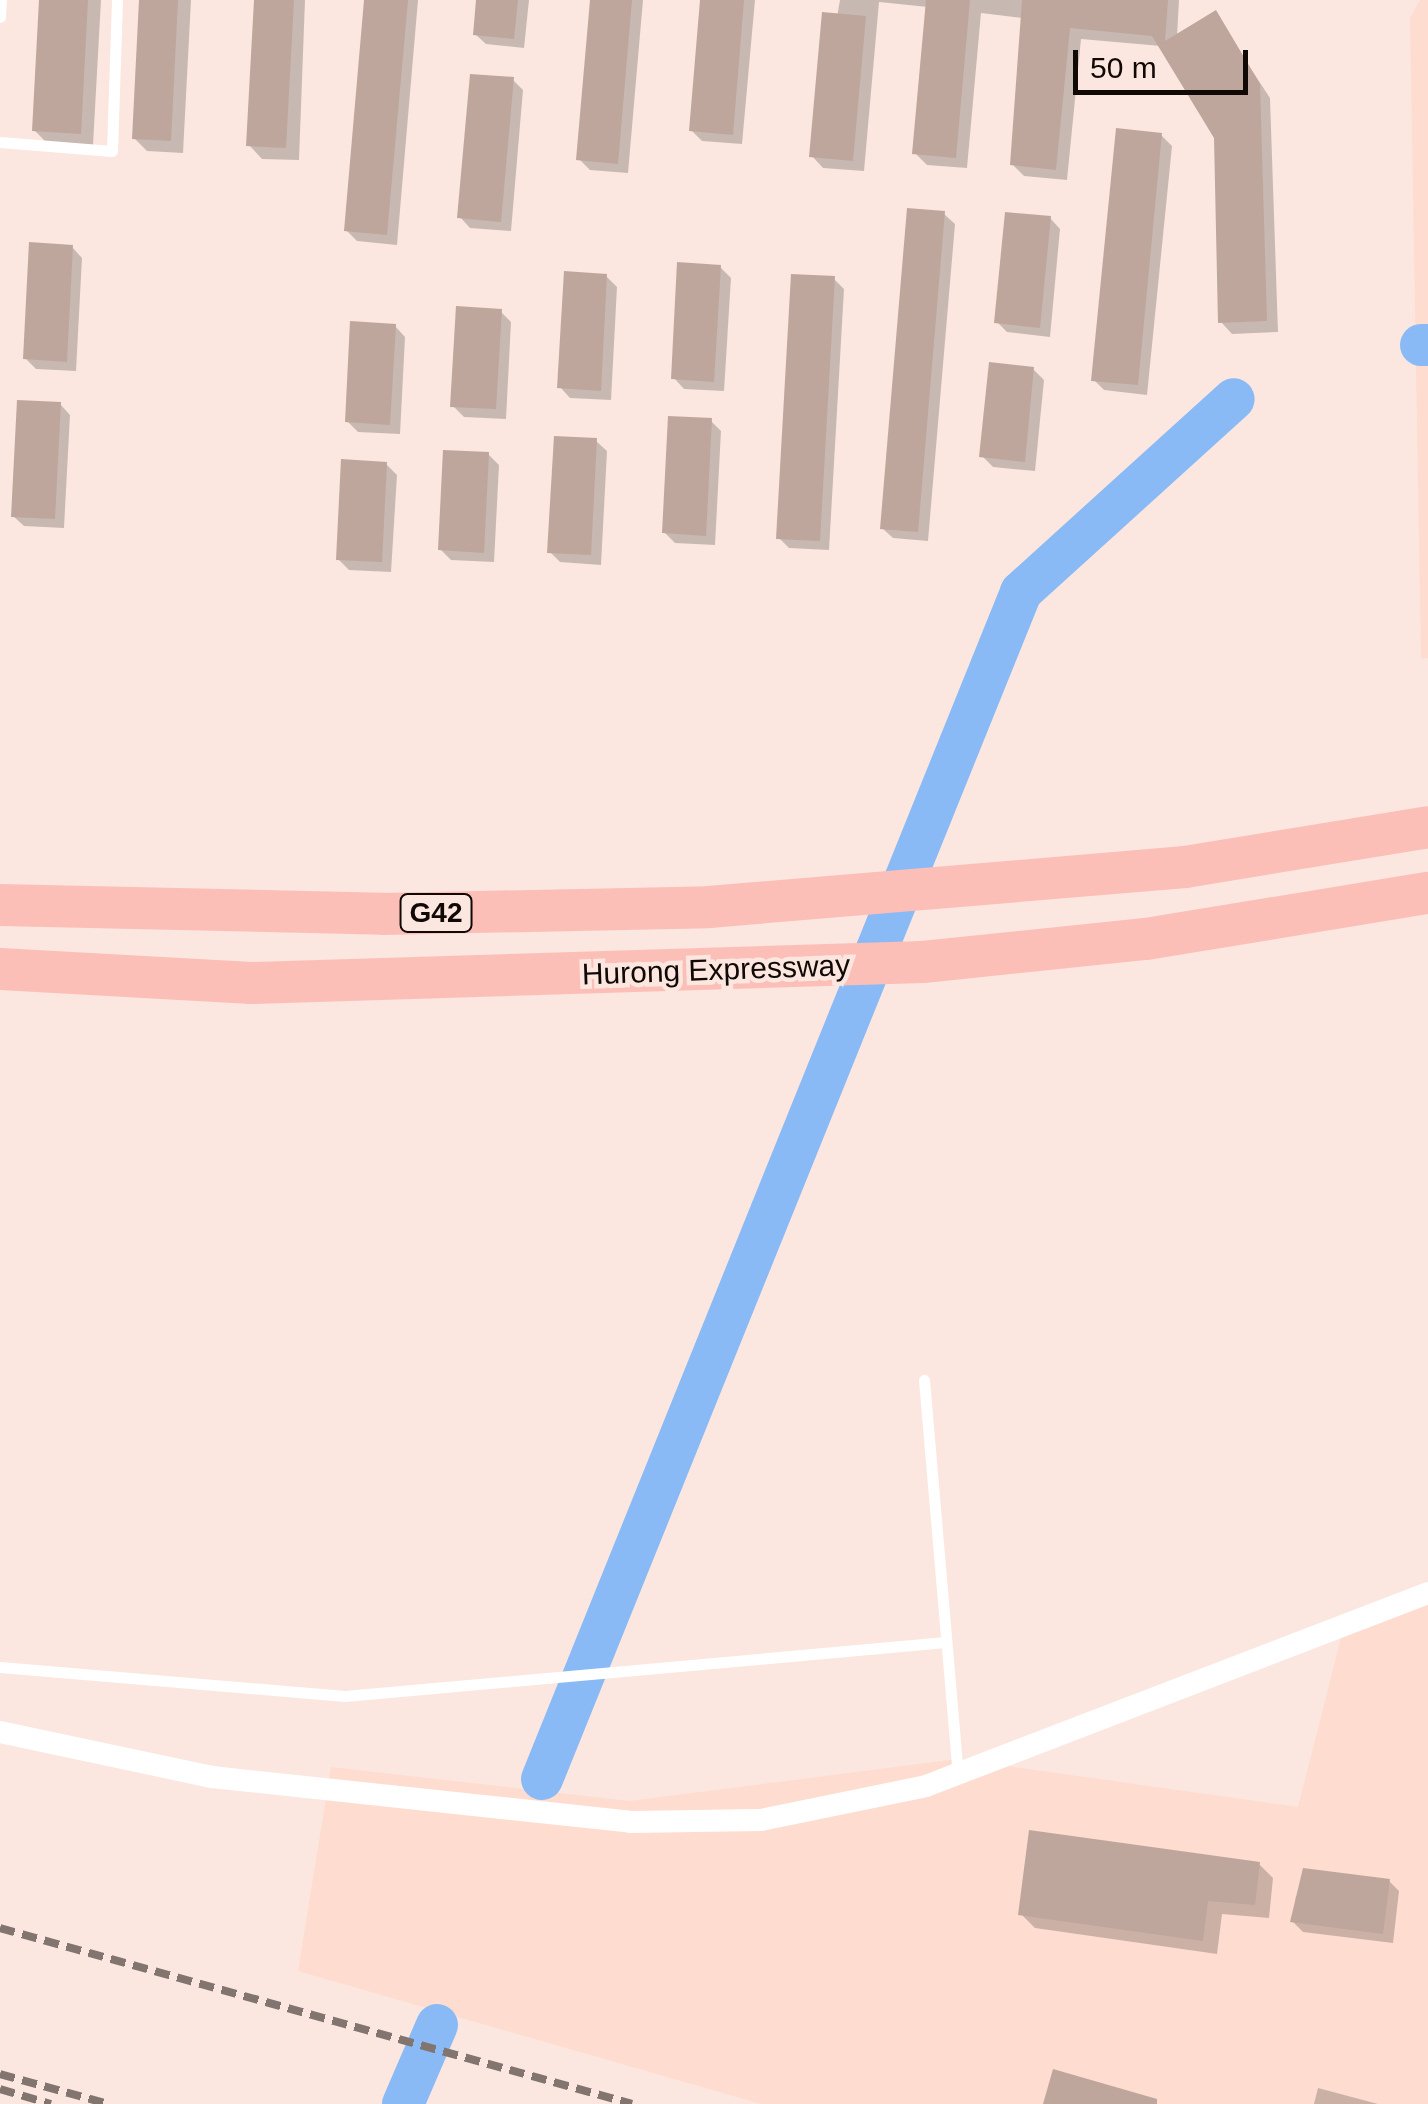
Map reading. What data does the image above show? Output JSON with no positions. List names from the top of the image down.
{
  "streets": {
    "highway": ["G42", "Hurong Expressway"]
  },
  "scale_bar": "50 m"
}
